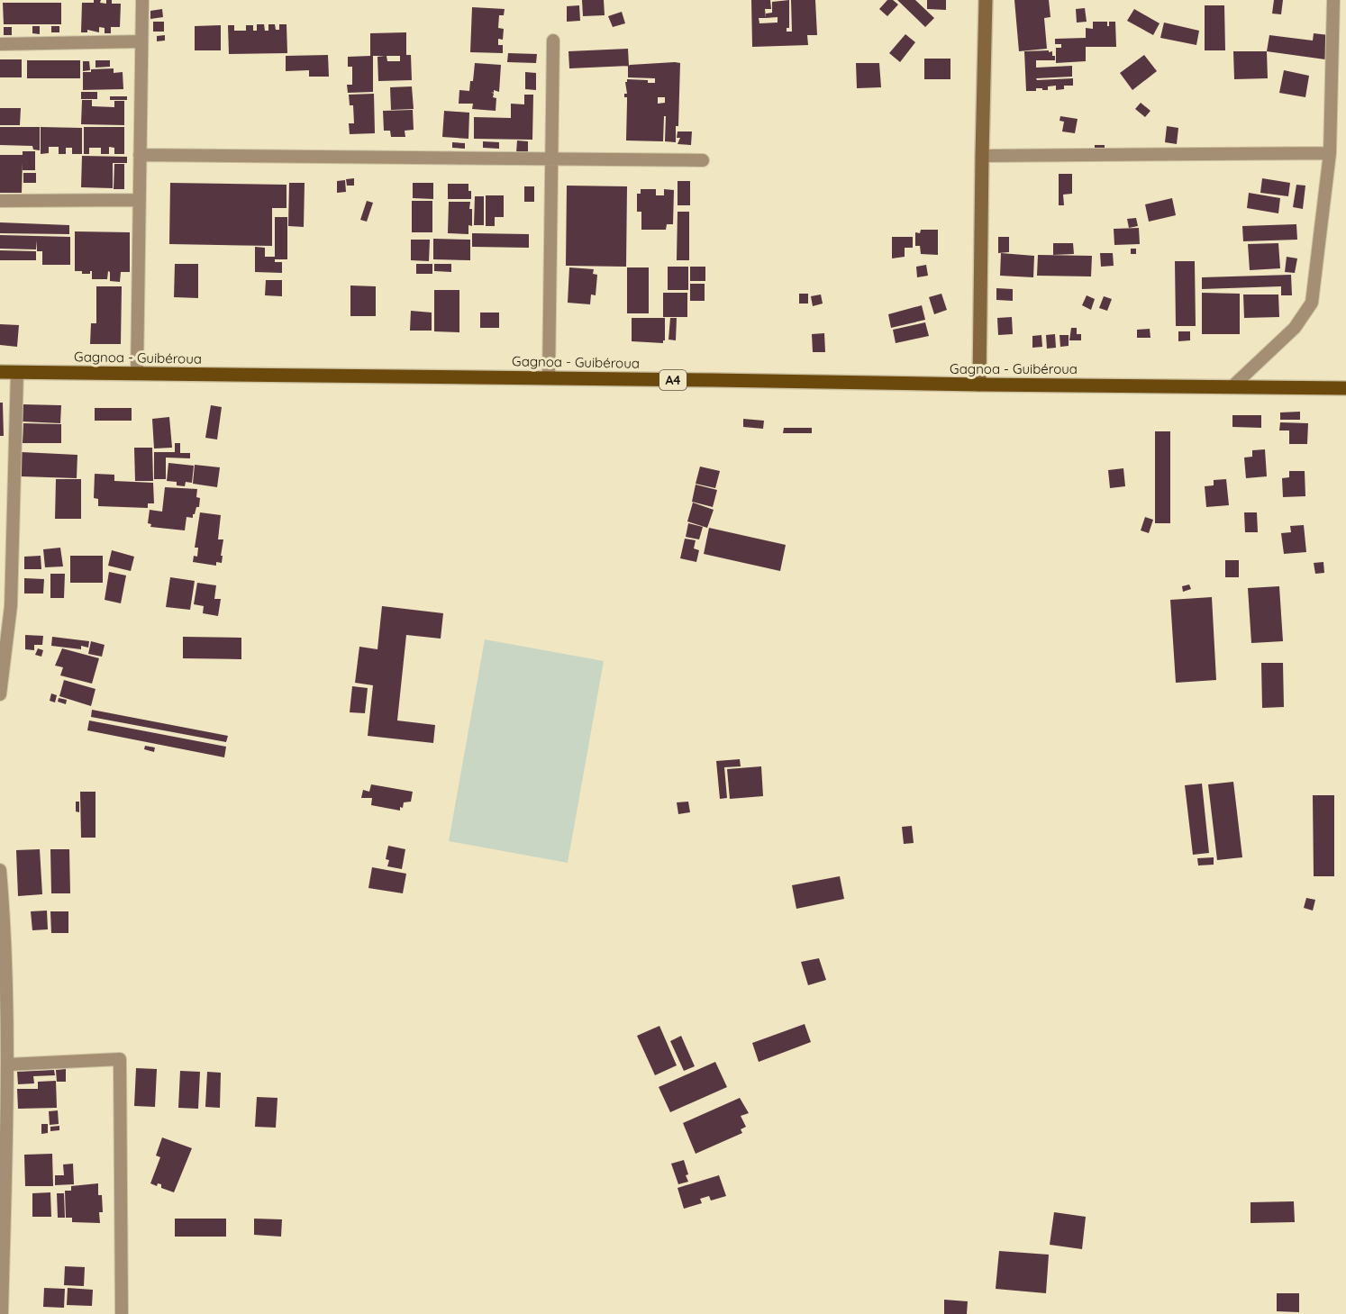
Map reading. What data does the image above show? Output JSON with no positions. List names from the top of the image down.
{
  "streets": {
    "main road": ["Gagnoa - Guibéroua", "A4"]
  }
}
